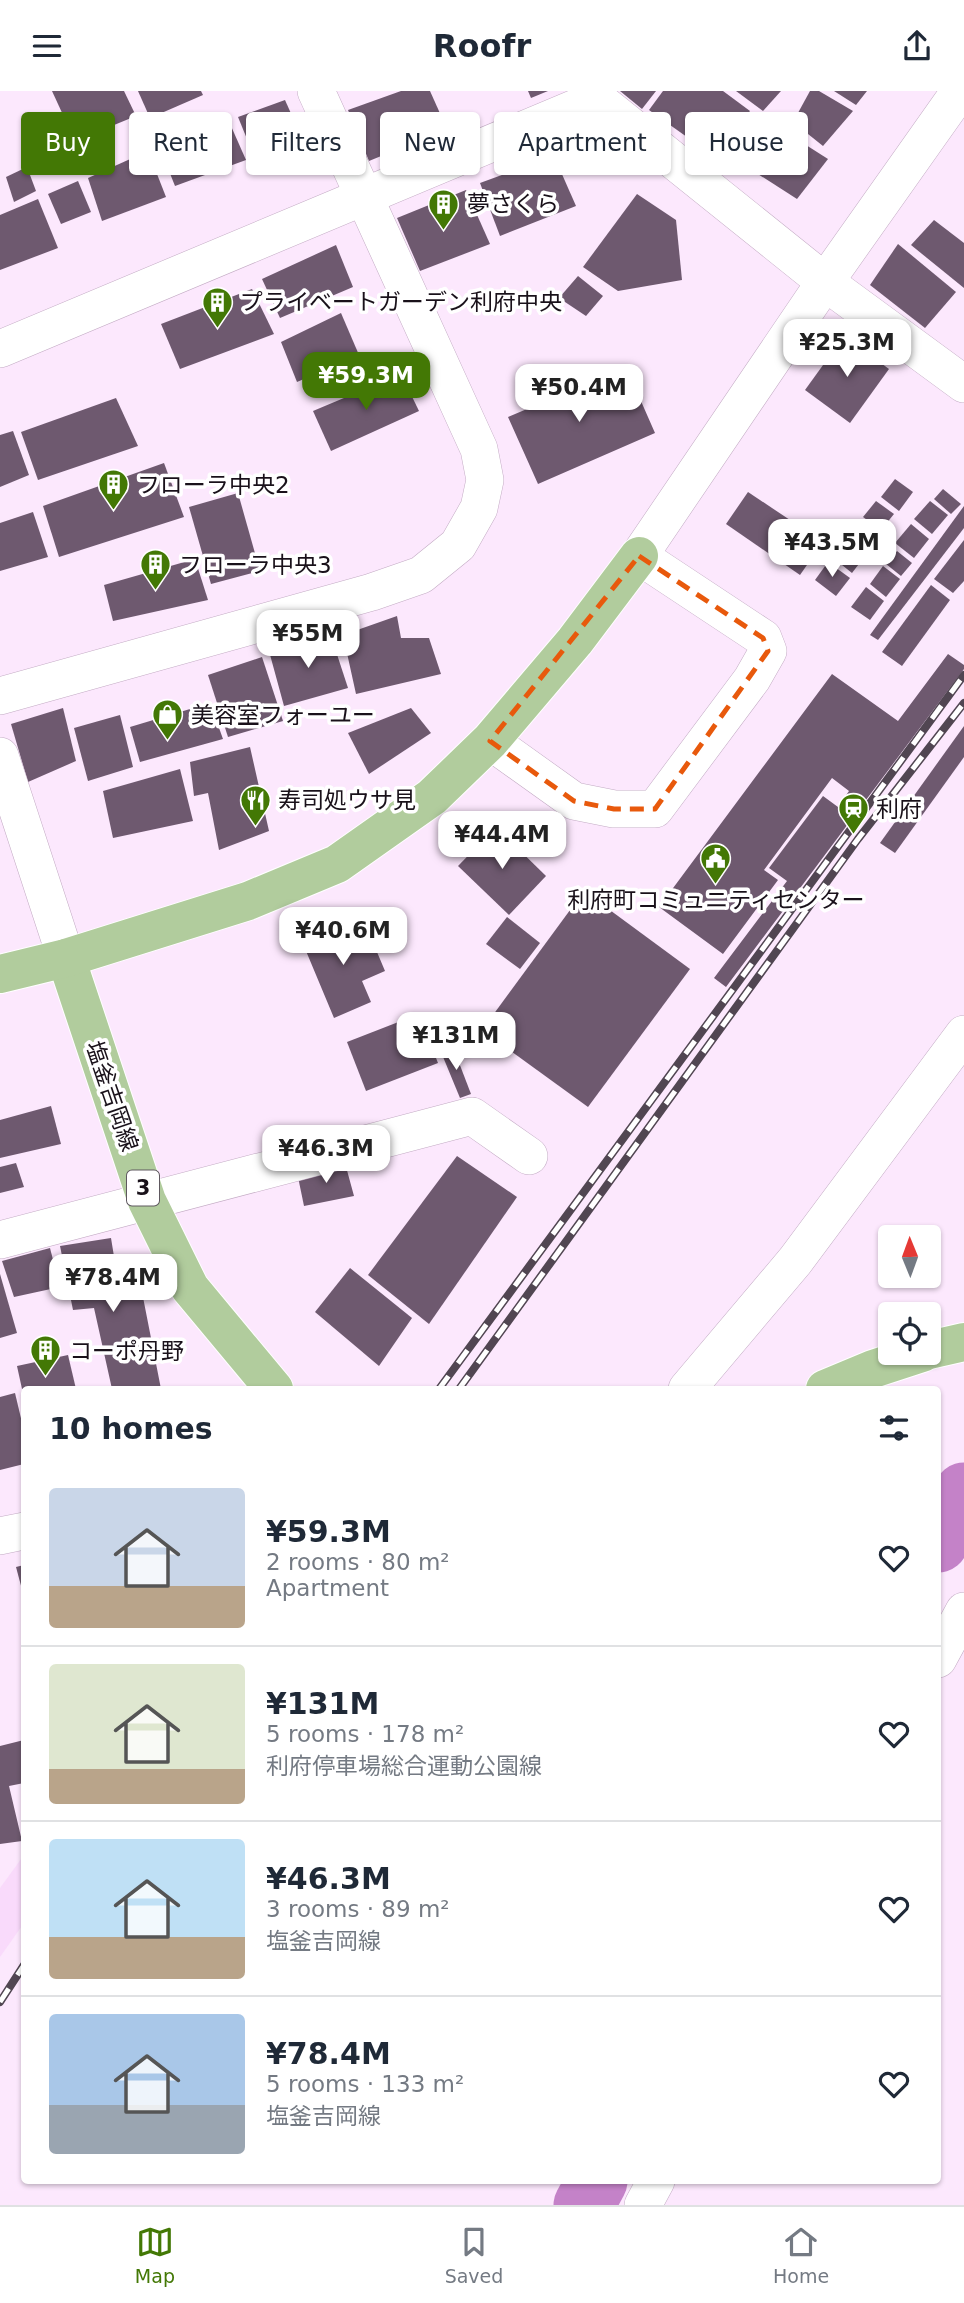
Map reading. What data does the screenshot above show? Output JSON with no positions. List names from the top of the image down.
{
  "streets": {
    "main road": ["塩釜吉岡線", "3"]
  },
  "places": {
    "building": [
      "夢さくら",
      "プライベートガーデン利府中央",
      "フローラ中央2",
      "フローラ中央3",
      "コーポ丹野"
    ],
    "shop": ["美容室フォーユー"],
    "restaurant": ["寿司処ウサ見"],
    "station": ["利府"],
    "public building": ["利府町コミュニティセンター"]
  },
  "north": "top",
  "page": {
    "header": "Roofr",
    "chip": [
      "Buy",
      "Rent",
      "Filters",
      "New",
      "Apartment",
      "House"
    ],
    "price": [
      "¥25.3M",
      "¥59.3M",
      "¥50.4M",
      "¥43.5M",
      "¥55M",
      "¥44.4M",
      "¥40.6M",
      "¥131M",
      "¥46.3M",
      "¥78.4M"
    ],
    "heading": "10 homes",
    "list": [
      {
        "name": "¥59.3M",
        "note": "2 rooms · 80 m² · Apartment"
      },
      {
        "name": "¥131M",
        "note": "5 rooms · 178 m² · 利府停車場総合運動公園線"
      },
      {
        "name": "¥46.3M",
        "note": "3 rooms · 89 m² · 塩釜吉岡線"
      },
      {
        "name": "¥78.4M",
        "note": "5 rooms · 133 m² · 塩釜吉岡線"
      }
    ],
    "tabs": ["Map", "Saved", "Home"]
  }
}
